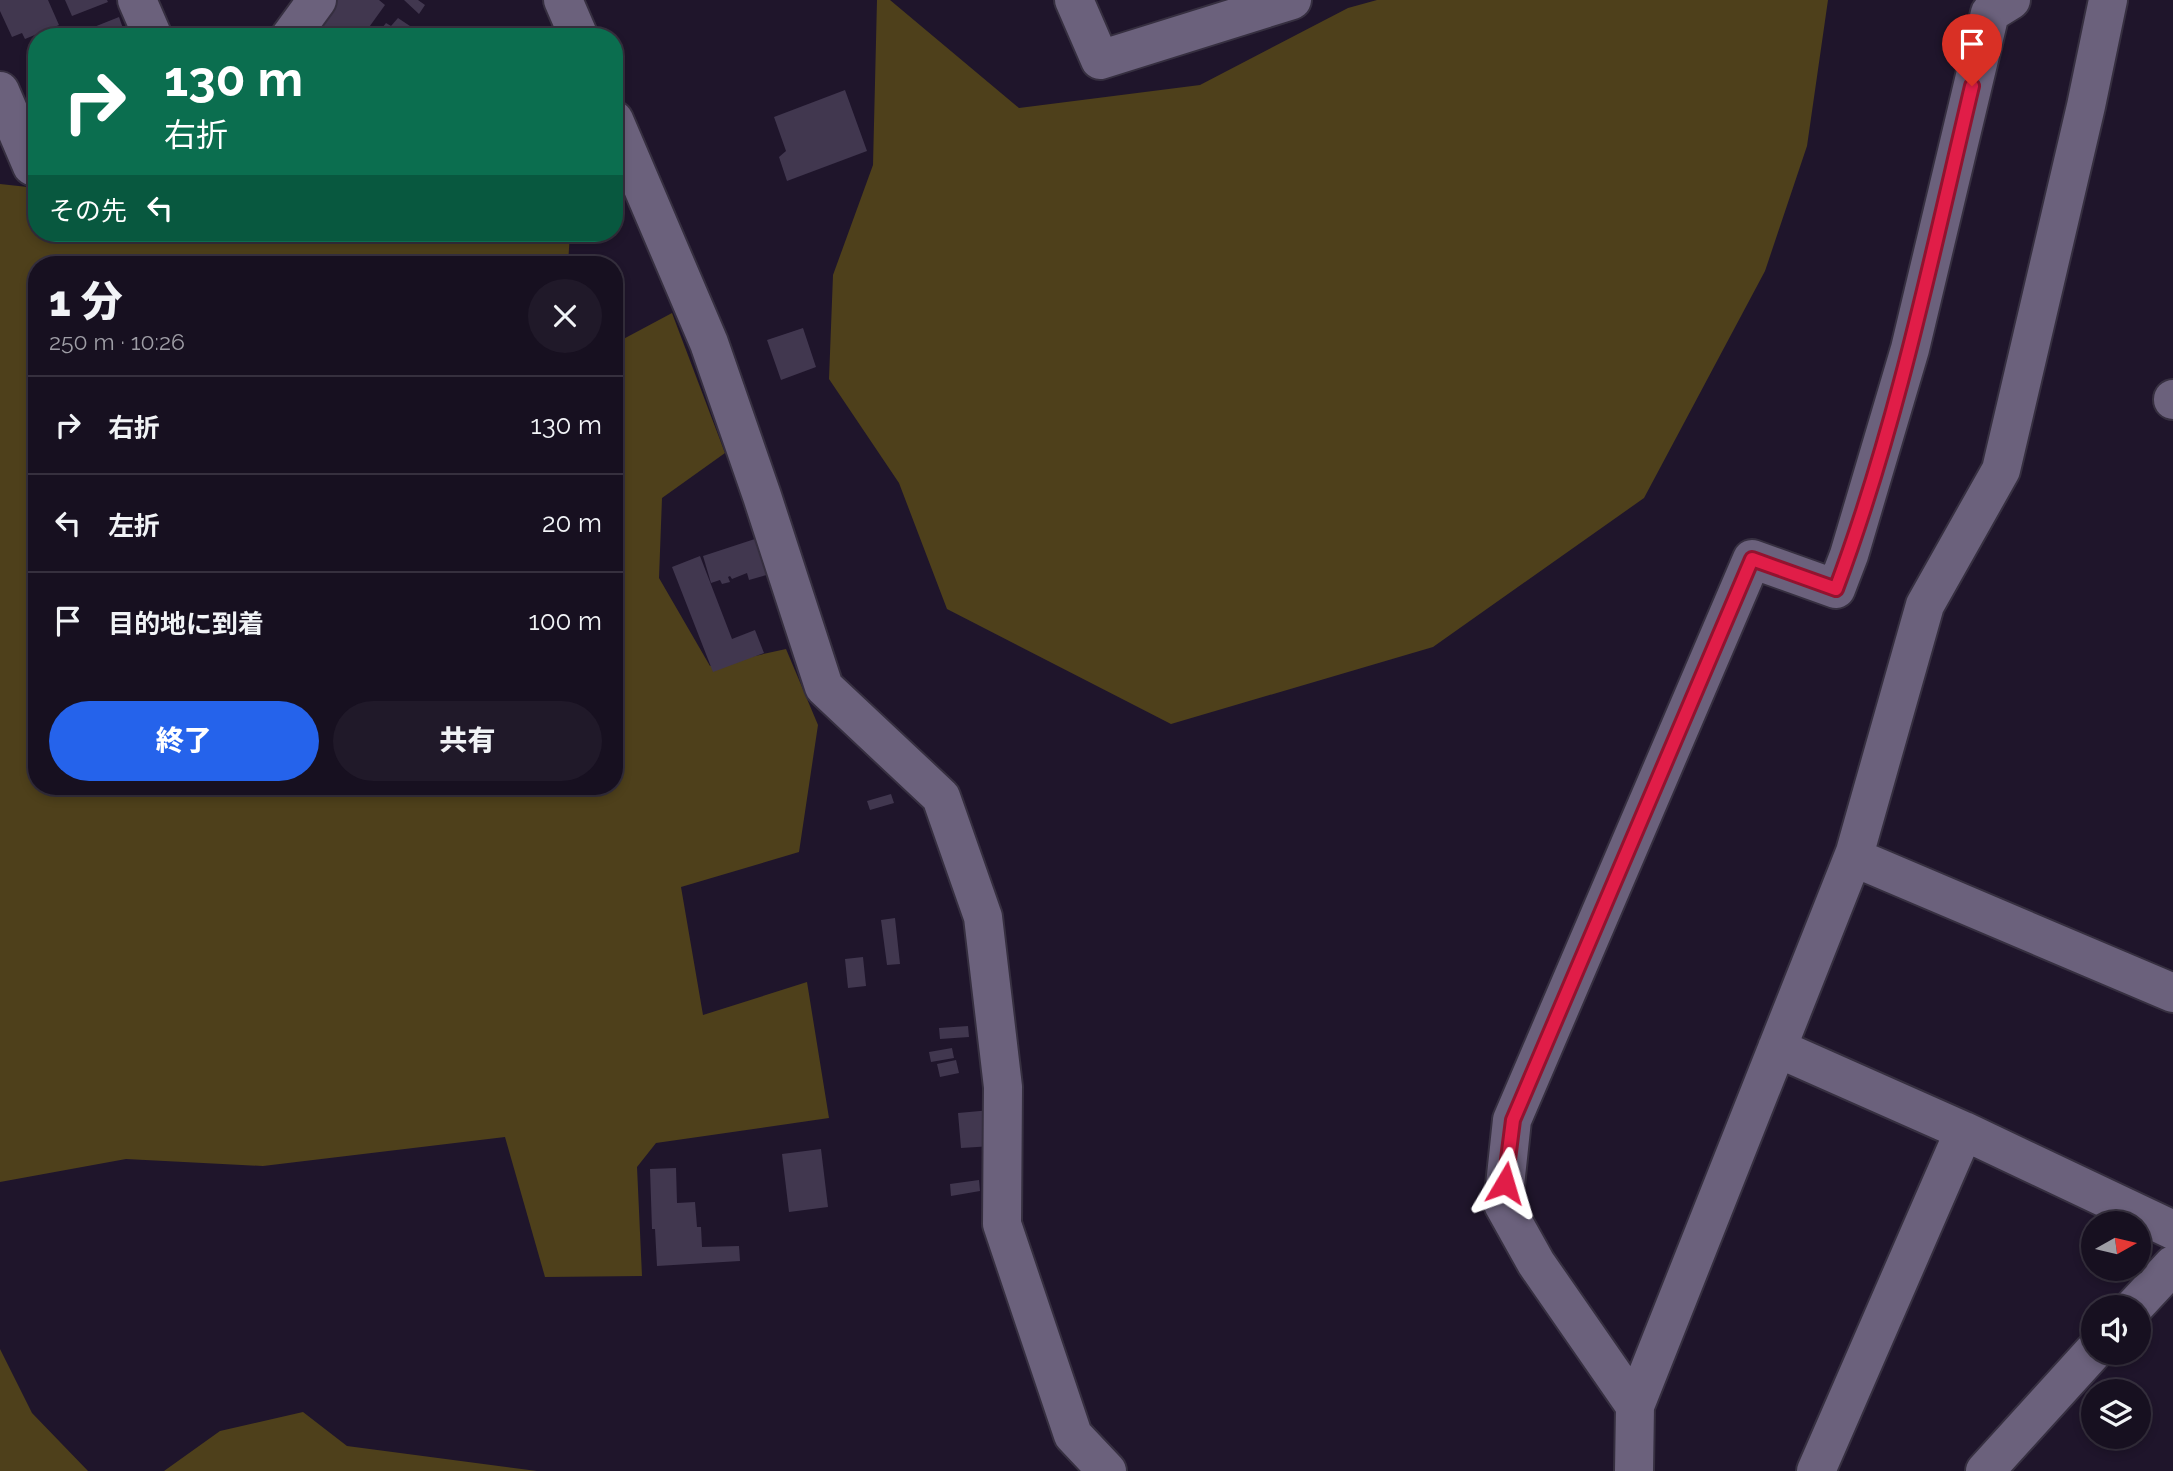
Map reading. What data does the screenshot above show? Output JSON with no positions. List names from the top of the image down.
{
  "north": "right",
  "page": {
    "turn": ["130 m", "右折"],
    "then": "その先",
    "heading": ["1 分", "250 m · 10:26"],
    "list": [
      {
        "name": "右折",
        "value": "130 m"
      },
      {
        "name": "左折",
        "value": "20 m"
      },
      {
        "name": "目的地に到着",
        "value": "100 m"
      }
    ],
    "buttons": ["終了", "共有"]
  }
}
